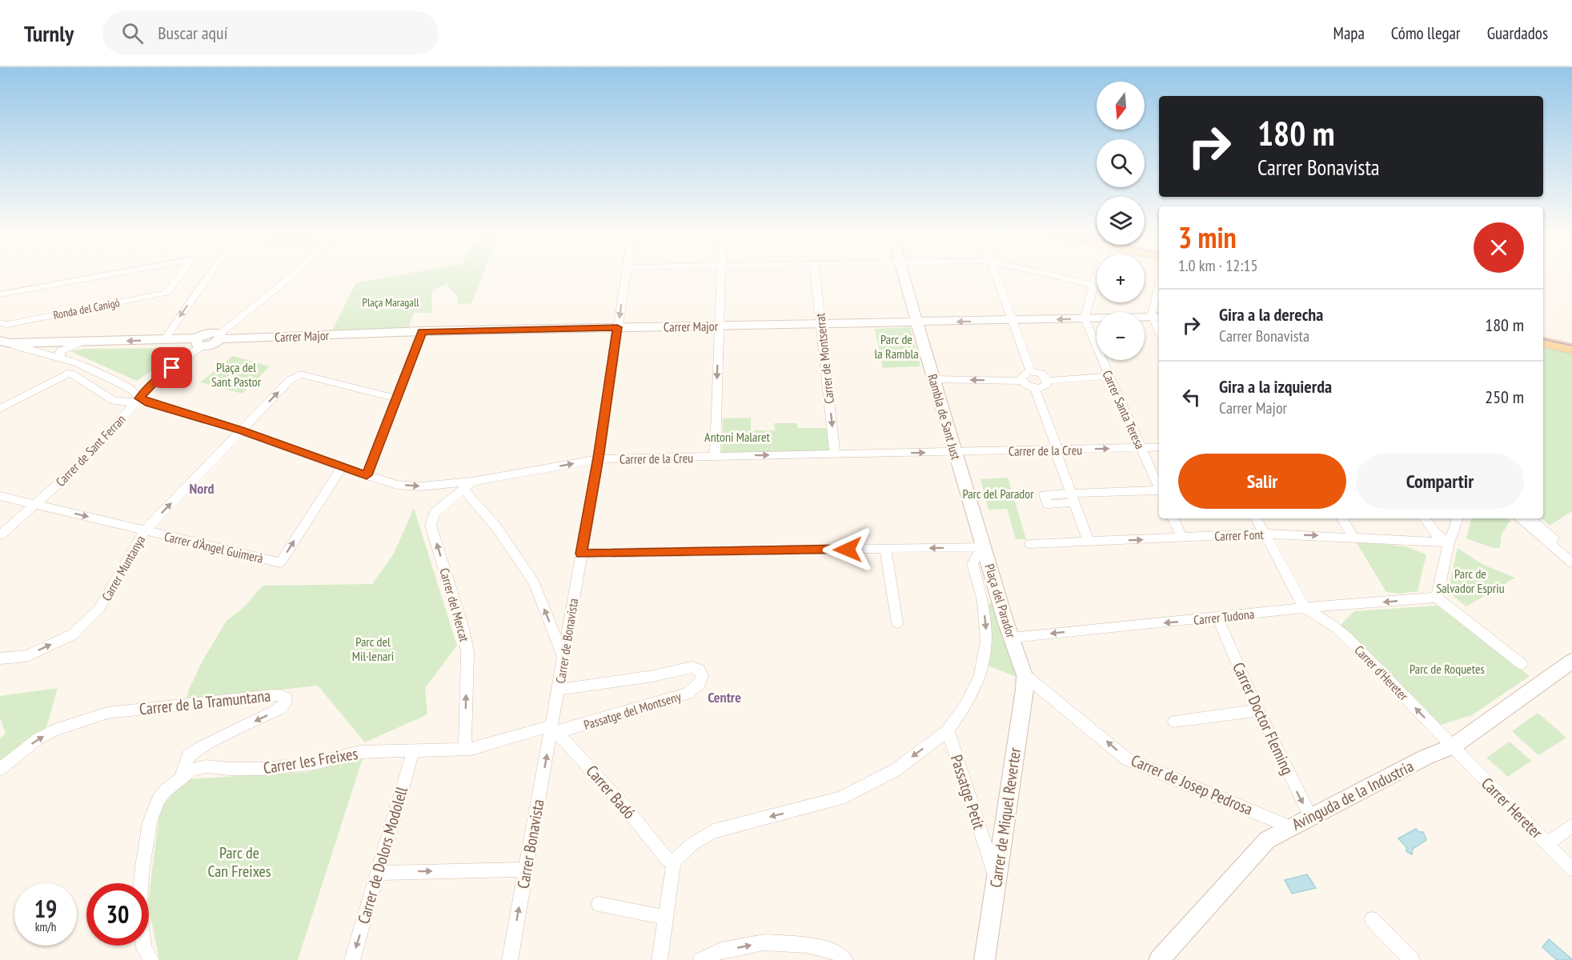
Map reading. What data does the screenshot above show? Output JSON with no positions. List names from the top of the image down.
{
  "streets": {
    "street": [
      "Ronda del Canigó",
      "Carrer Major",
      "Carrer de Montserrat",
      "Carrer Santa Teresa",
      "Rambla de Sant Just",
      "Carrer de Sant Ferran",
      "Carrer de la Creu",
      "Carrer Font",
      "Carrer d'Àngel Guimerà",
      "Carrer Muntanya",
      "Plaça del Parador",
      "Carrer del Mercat",
      "Carrer Tudona",
      "Carrer de Bonavista",
      "Carrer d'Hereter",
      "Carrer de la Tramuntana",
      "Passatge del Montseny",
      "Carrer Doctor Fleming",
      "Carrer les Freixes",
      "Carrer de Josep Pedrosa",
      "Carrer Badó",
      "Passatge Petit",
      "Avinguda de la Industria",
      "Carrer Hereter",
      "Carrer de Miquel Reverter",
      "Carrer Bonavista",
      "Carrer de Dolors Modolell"
    ]
  },
  "crossings": [
    ["Carrer Major", "Carrer de Montserrat"],
    ["Carrer Major", "Carrer Santa Teresa"],
    ["Carrer Major", "Rambla de Sant Just"],
    ["Carrer Major", "Carrer de Sant Ferran"],
    ["Carrer de Montserrat", "Carrer de la Creu"],
    ["Carrer Santa Teresa", "Carrer de la Creu"],
    ["Rambla de Sant Just", "Carrer de la Creu"],
    ["Rambla de Sant Just", "Plaça del Parador"],
    ["Carrer de Sant Ferran", "Carrer de la Creu"],
    ["Carrer de Sant Ferran", "Carrer d'Àngel Guimerà"],
    ["Carrer de la Creu", "Carrer d'Àngel Guimerà"],
    ["Carrer de la Creu", "Carrer Muntanya"],
    ["Carrer de la Creu", "Carrer del Mercat"],
    ["Carrer d'Àngel Guimerà", "Carrer Muntanya"],
    ["Plaça del Parador", "Carrer Tudona"],
    ["Plaça del Parador", "Carrer de Josep Pedrosa"],
    ["Plaça del Parador", "Carrer de Miquel Reverter"],
    ["Carrer del Mercat", "Carrer les Freixes"],
    ["Carrer Tudona", "Carrer d'Hereter"],
    ["Carrer Tudona", "Carrer Doctor Fleming"],
    ["Carrer de Bonavista", "Passatge del Montseny"],
    ["Carrer de Bonavista", "Carrer les Freixes"],
    ["Carrer de Bonavista", "Carrer Badó"],
    ["Carrer de Bonavista", "Carrer Bonavista"],
    ["Carrer d'Hereter", "Avinguda de la Industria"],
    ["Carrer d'Hereter", "Carrer Hereter"],
    ["Carrer de la Tramuntana", "Carrer les Freixes"],
    ["Passatge del Montseny", "Carrer les Freixes"],
    ["Passatge del Montseny", "Carrer Badó"],
    ["Passatge del Montseny", "Carrer Bonavista"],
    ["Carrer Doctor Fleming", "Avinguda de la Industria"],
    ["Carrer les Freixes", "Carrer Badó"],
    ["Carrer les Freixes", "Carrer Bonavista"],
    ["Carrer les Freixes", "Carrer de Dolors Modolell"],
    ["Carrer de Josep Pedrosa", "Avinguda de la Industria"],
    ["Carrer de Josep Pedrosa", "Carrer de Miquel Reverter"],
    ["Carrer Badó", "Carrer Bonavista"],
    ["Passatge Petit", "Carrer de Miquel Reverter"],
    ["Avinguda de la Industria", "Carrer Hereter"]
  ],
  "one_way": [
    "Carrer de Montserrat",
    "Carrer d'Àngel Guimerà",
    "Carrer del Mercat",
    "Carrer Tudona",
    "Carrer d'Hereter",
    "Carrer Doctor Fleming",
    "Carrer de Josep Pedrosa",
    "Carrer Bonavista",
    "Carrer de Dolors Modolell"
  ],
  "districts": ["Nord", "Centre"],
  "parks": [
    "Plaça Maragall",
    "Parc de la Rambla",
    "Plaça del Sant Pastor",
    "Antoni Malaret",
    "Parc del Parador",
    "Parc de Salvador Espriu",
    "Parc del Mil·lenari",
    "Parc de Roquetes",
    "Parc de Can Freixes"
  ],
  "north": "bottom",
  "page": {
    "header": "Turnly",
    "search": "Buscar aquí",
    "nav": ["Mapa", "Cómo llegar", "Guardados"],
    "map_buttons": ["+", "−"],
    "turn": ["180 m", "Carrer Bonavista"],
    "heading": ["3 min", "1.0 km · 12:15"],
    "list": [
      {
        "name": "Gira a la derecha",
        "note": "Carrer Bonavista",
        "value": "180 m"
      },
      {
        "name": "Gira a la izquierda",
        "note": "Carrer Major",
        "value": "250 m"
      }
    ],
    "buttons": ["Salir", "Compartir"],
    "speed": "19 km/h",
    "limit": "30"
  }
}
